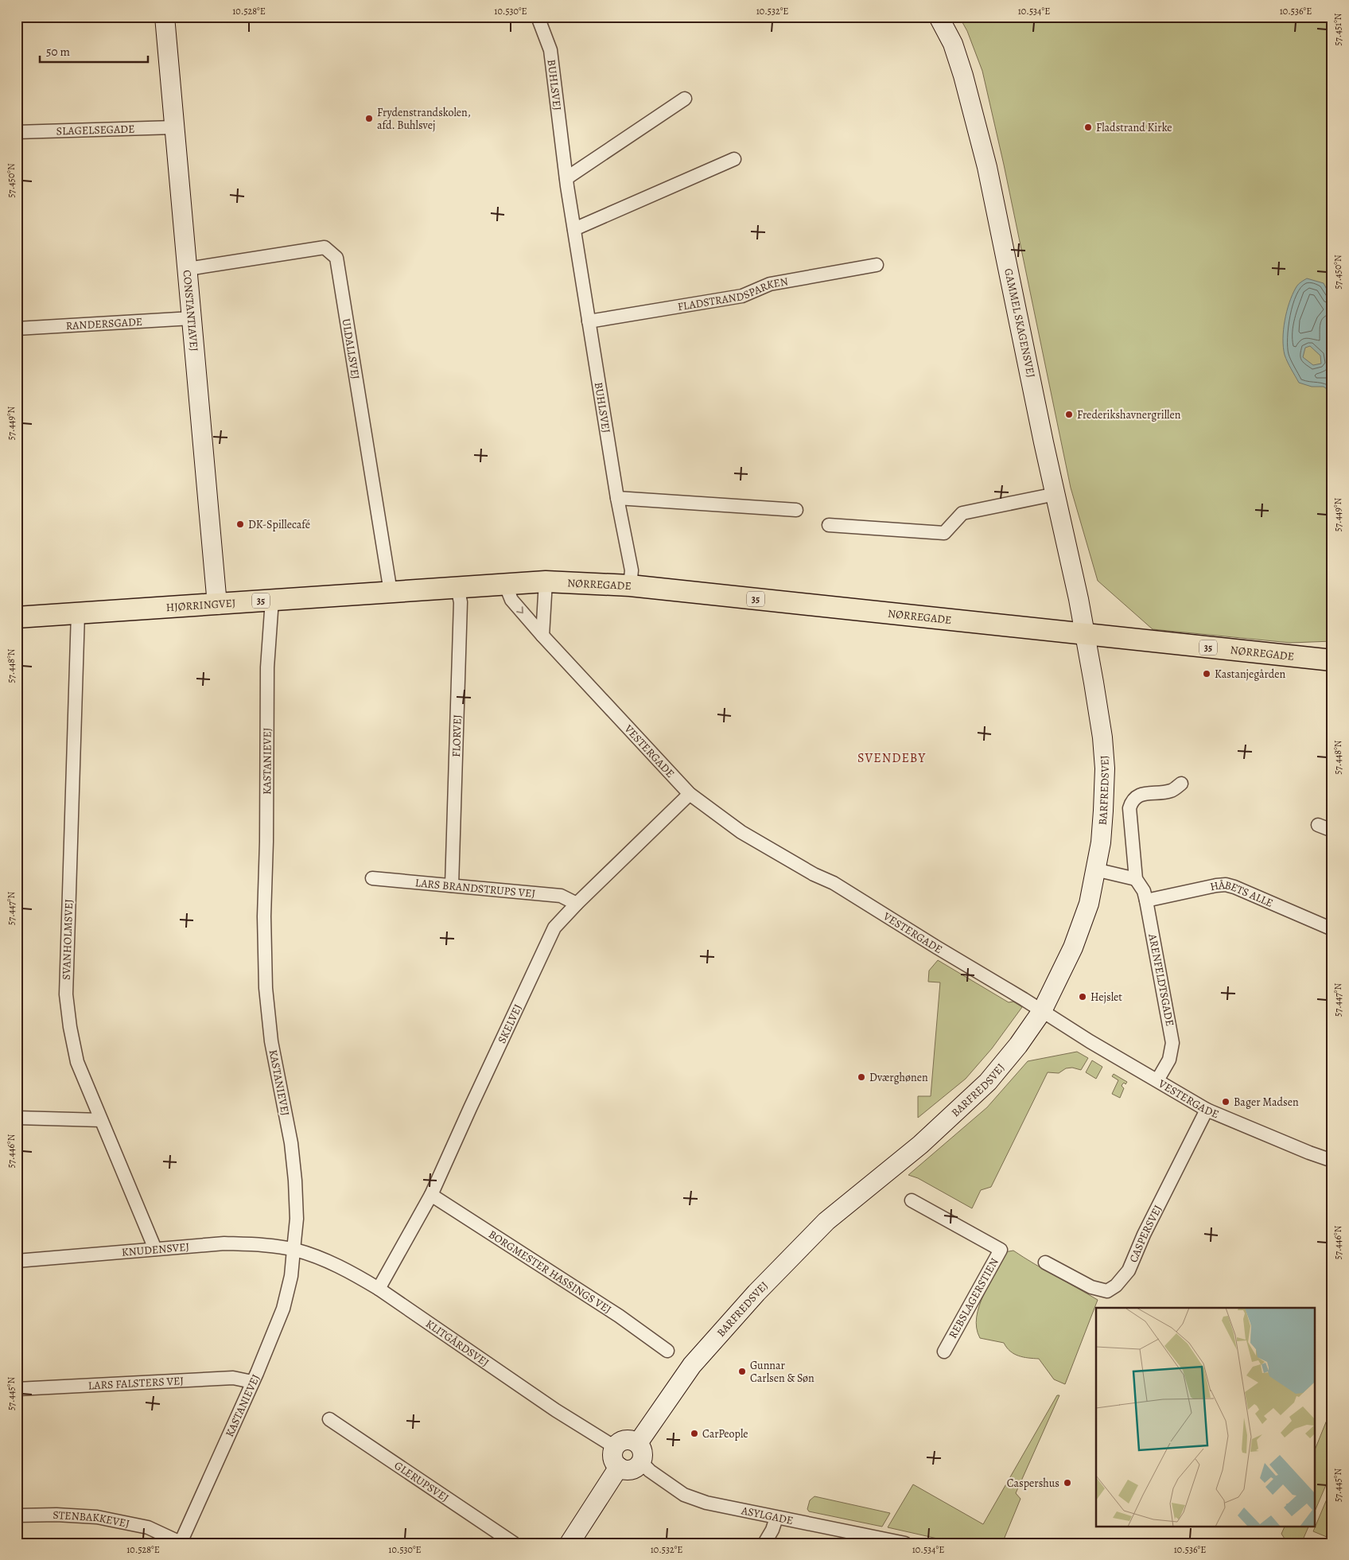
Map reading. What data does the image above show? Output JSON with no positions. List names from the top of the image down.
{
  "streets": {
    "main road": ["NØRREGADE", "35", "HJØRRINGVEJ"],
    "street": [
      "BUHLSVEJ",
      "SLAGELSEGADE",
      "FLADSTRANDSPARKEN",
      "CONSTANTIAVEJ",
      "GAMMEL SKAGENSVEJ",
      "RANDERSGADE",
      "ULDALLSVEJ",
      "FLORVEJ",
      "VESTERGADE",
      "KASTANIEVEJ",
      "BARFREDSVEJ",
      "LARS BRANDSTRUPS VEJ",
      "HÅBETS ALLE",
      "SVANHOLMSVEJ",
      "ARENFELDTSGADE",
      "SKELVEJ",
      "CASPERSVEJ",
      "KNUDENSVEJ",
      "BORGMESTER HASSINGS VEJ",
      "REBSLAGERSTIEN",
      "KLITGÅRDSVEJ",
      "LARS FALSTERS VEJ",
      "GLERUPSVEJ",
      "ASYLGADE",
      "STENBAKKEVEJ"
    ]
  },
  "crossings": [
    ["BUHLSVEJ", "FLADSTRANDSPARKEN"],
    ["BUHLSVEJ", "NØRREGADE"],
    ["SLAGELSEGADE", "CONSTANTIAVEJ"],
    ["CONSTANTIAVEJ", "RANDERSGADE"],
    ["CONSTANTIAVEJ", "ULDALLSVEJ"],
    ["CONSTANTIAVEJ", "HJØRRINGVEJ"],
    ["GAMMEL SKAGENSVEJ", "NØRREGADE"],
    ["GAMMEL SKAGENSVEJ", "BARFREDSVEJ"],
    ["ULDALLSVEJ", "HJØRRINGVEJ"],
    ["NØRREGADE", "HJØRRINGVEJ"],
    ["NØRREGADE", "VESTERGADE"],
    ["NØRREGADE", "BARFREDSVEJ"],
    ["HJØRRINGVEJ", "FLORVEJ"],
    ["HJØRRINGVEJ", "VESTERGADE"],
    ["HJØRRINGVEJ", "KASTANIEVEJ"],
    ["HJØRRINGVEJ", "SVANHOLMSVEJ"],
    ["FLORVEJ", "LARS BRANDSTRUPS VEJ"],
    ["VESTERGADE", "BARFREDSVEJ"],
    ["VESTERGADE", "ARENFELDTSGADE"],
    ["VESTERGADE", "SKELVEJ"],
    ["VESTERGADE", "CASPERSVEJ"],
    ["KASTANIEVEJ", "KNUDENSVEJ"],
    ["KASTANIEVEJ", "KLITGÅRDSVEJ"],
    ["KASTANIEVEJ", "LARS FALSTERS VEJ"],
    ["KASTANIEVEJ", "STENBAKKEVEJ"],
    ["BARFREDSVEJ", "KLITGÅRDSVEJ"],
    ["BARFREDSVEJ", "ASYLGADE"],
    ["LARS BRANDSTRUPS VEJ", "SKELVEJ"],
    ["HÅBETS ALLE", "ARENFELDTSGADE"],
    ["SVANHOLMSVEJ", "KNUDENSVEJ"],
    ["SKELVEJ", "BORGMESTER HASSINGS VEJ"],
    ["SKELVEJ", "KLITGÅRDSVEJ"],
    ["KNUDENSVEJ", "KLITGÅRDSVEJ"],
    ["KLITGÅRDSVEJ", "ASYLGADE"]
  ],
  "districts": ["SVENDEBY"],
  "places": [
    "Frydenstrandskolen, afd. Buhlsvej",
    "Fladstrand Kirke",
    "Frederikshavnergrillen",
    "DK-Spillecafé",
    "Kastanjegården",
    "Hejslet",
    "Dværghønen",
    "Bager Madsen",
    "Gunnar Carlsen & Søn",
    "CarPeople",
    "Caspershus"
  ],
  "scale_bar": "50 m",
  "coordinates": [
    "10.528°E",
    "10.530°E",
    "10.532°E",
    "10.534°E",
    "10.536°E",
    "57.451°N",
    "57.450°N",
    "57.449°N",
    "57.448°N",
    "57.447°N",
    "57.446°N",
    "57.445°N"
  ]
}
